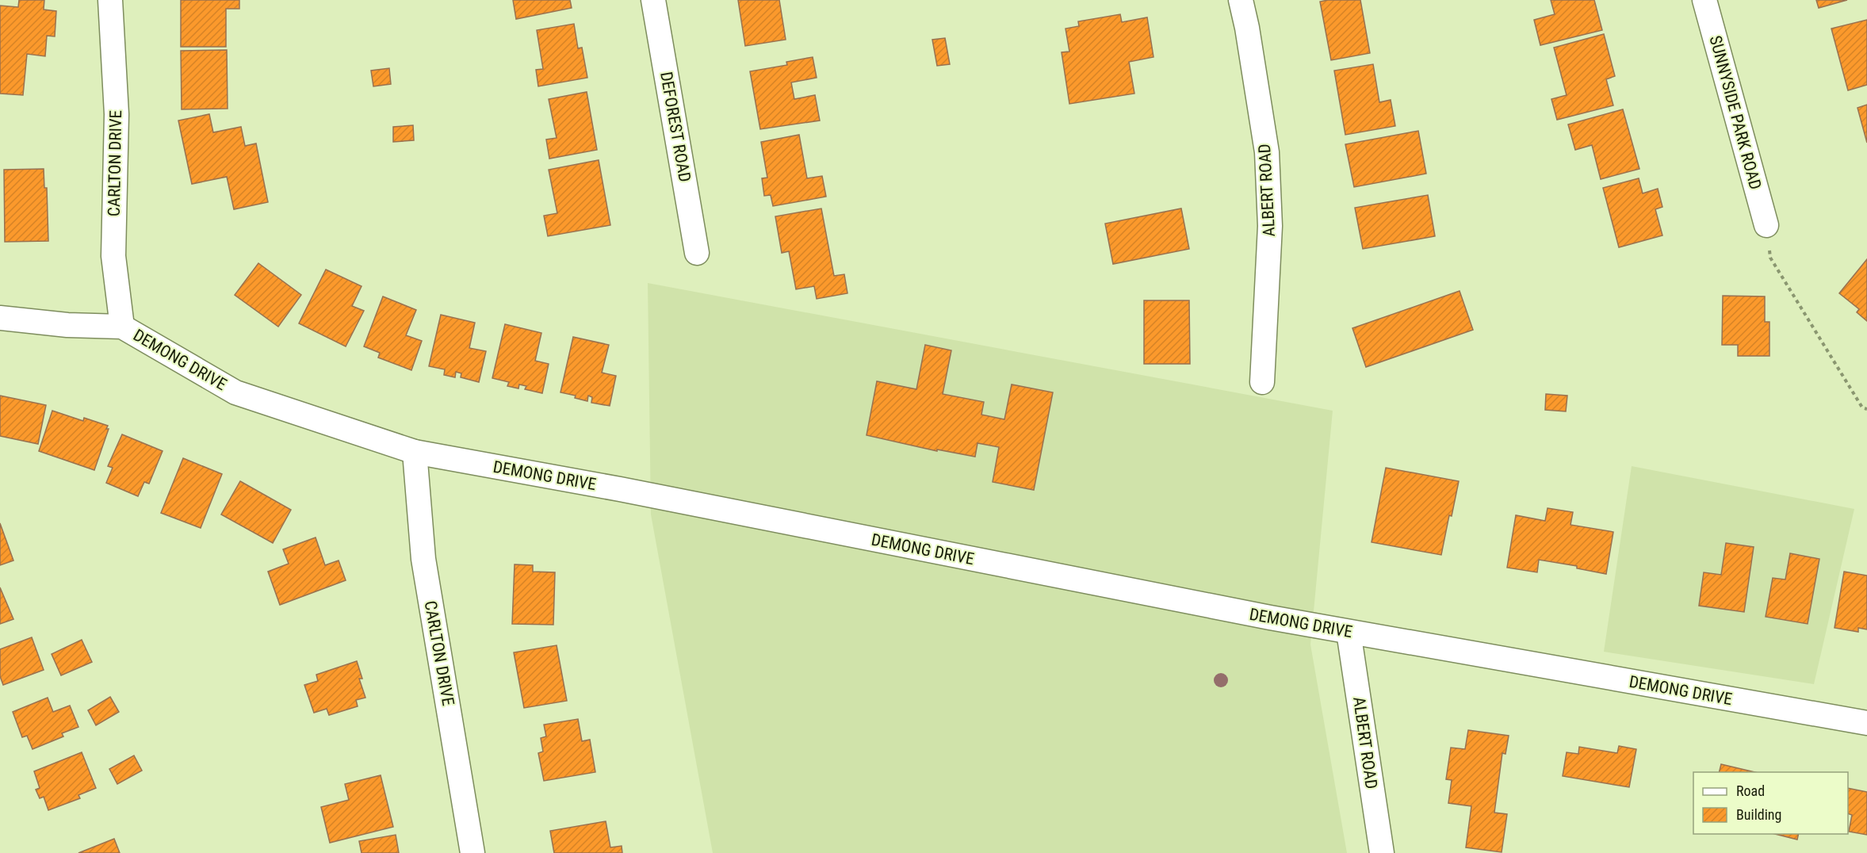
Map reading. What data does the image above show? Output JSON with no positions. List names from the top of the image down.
{
  "streets": {
    "street": [
      "SUNNYSIDE PARK ROAD",
      "DEFOREST ROAD",
      "CARLTON DRIVE",
      "ALBERT ROAD",
      "DEMONG DRIVE"
    ]
  },
  "crossings": [
    ["CARLTON DRIVE", "DEMONG DRIVE"],
    ["ALBERT ROAD", "DEMONG DRIVE"]
  ],
  "legend": ["Road", "Building"]
}
